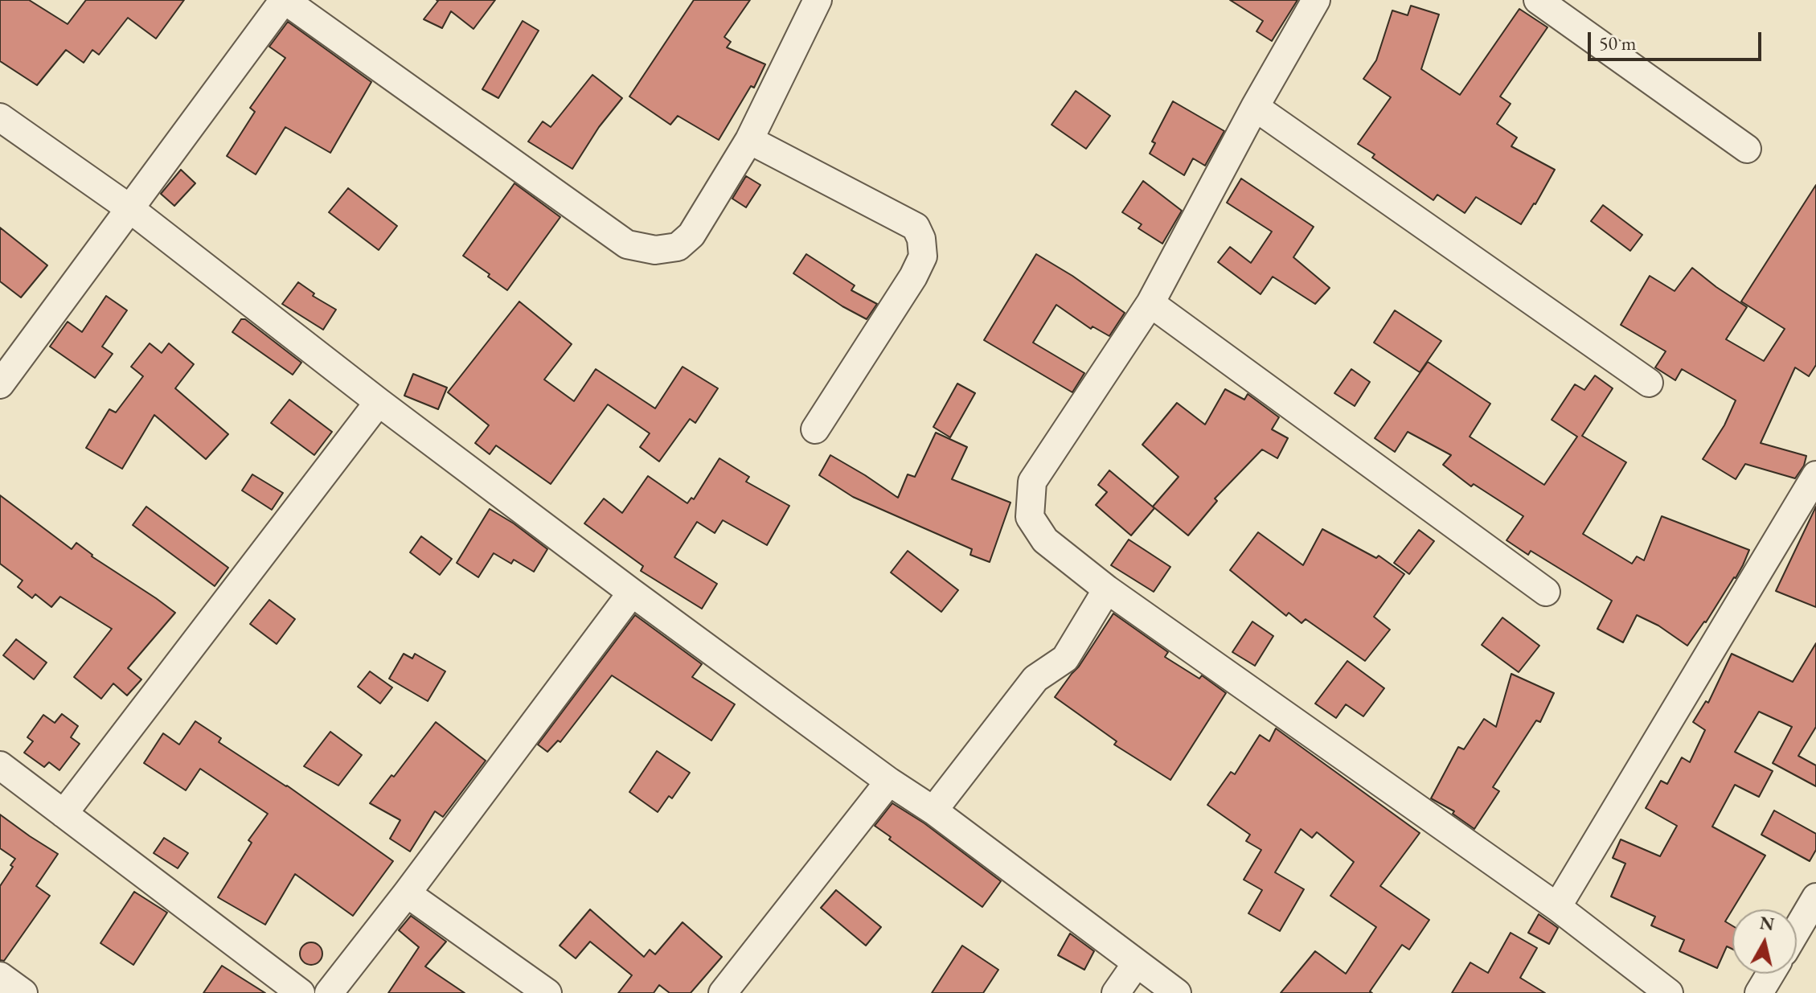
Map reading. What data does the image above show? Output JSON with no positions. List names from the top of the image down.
{
  "scale_bar": "50 m",
  "north": "top"
}
